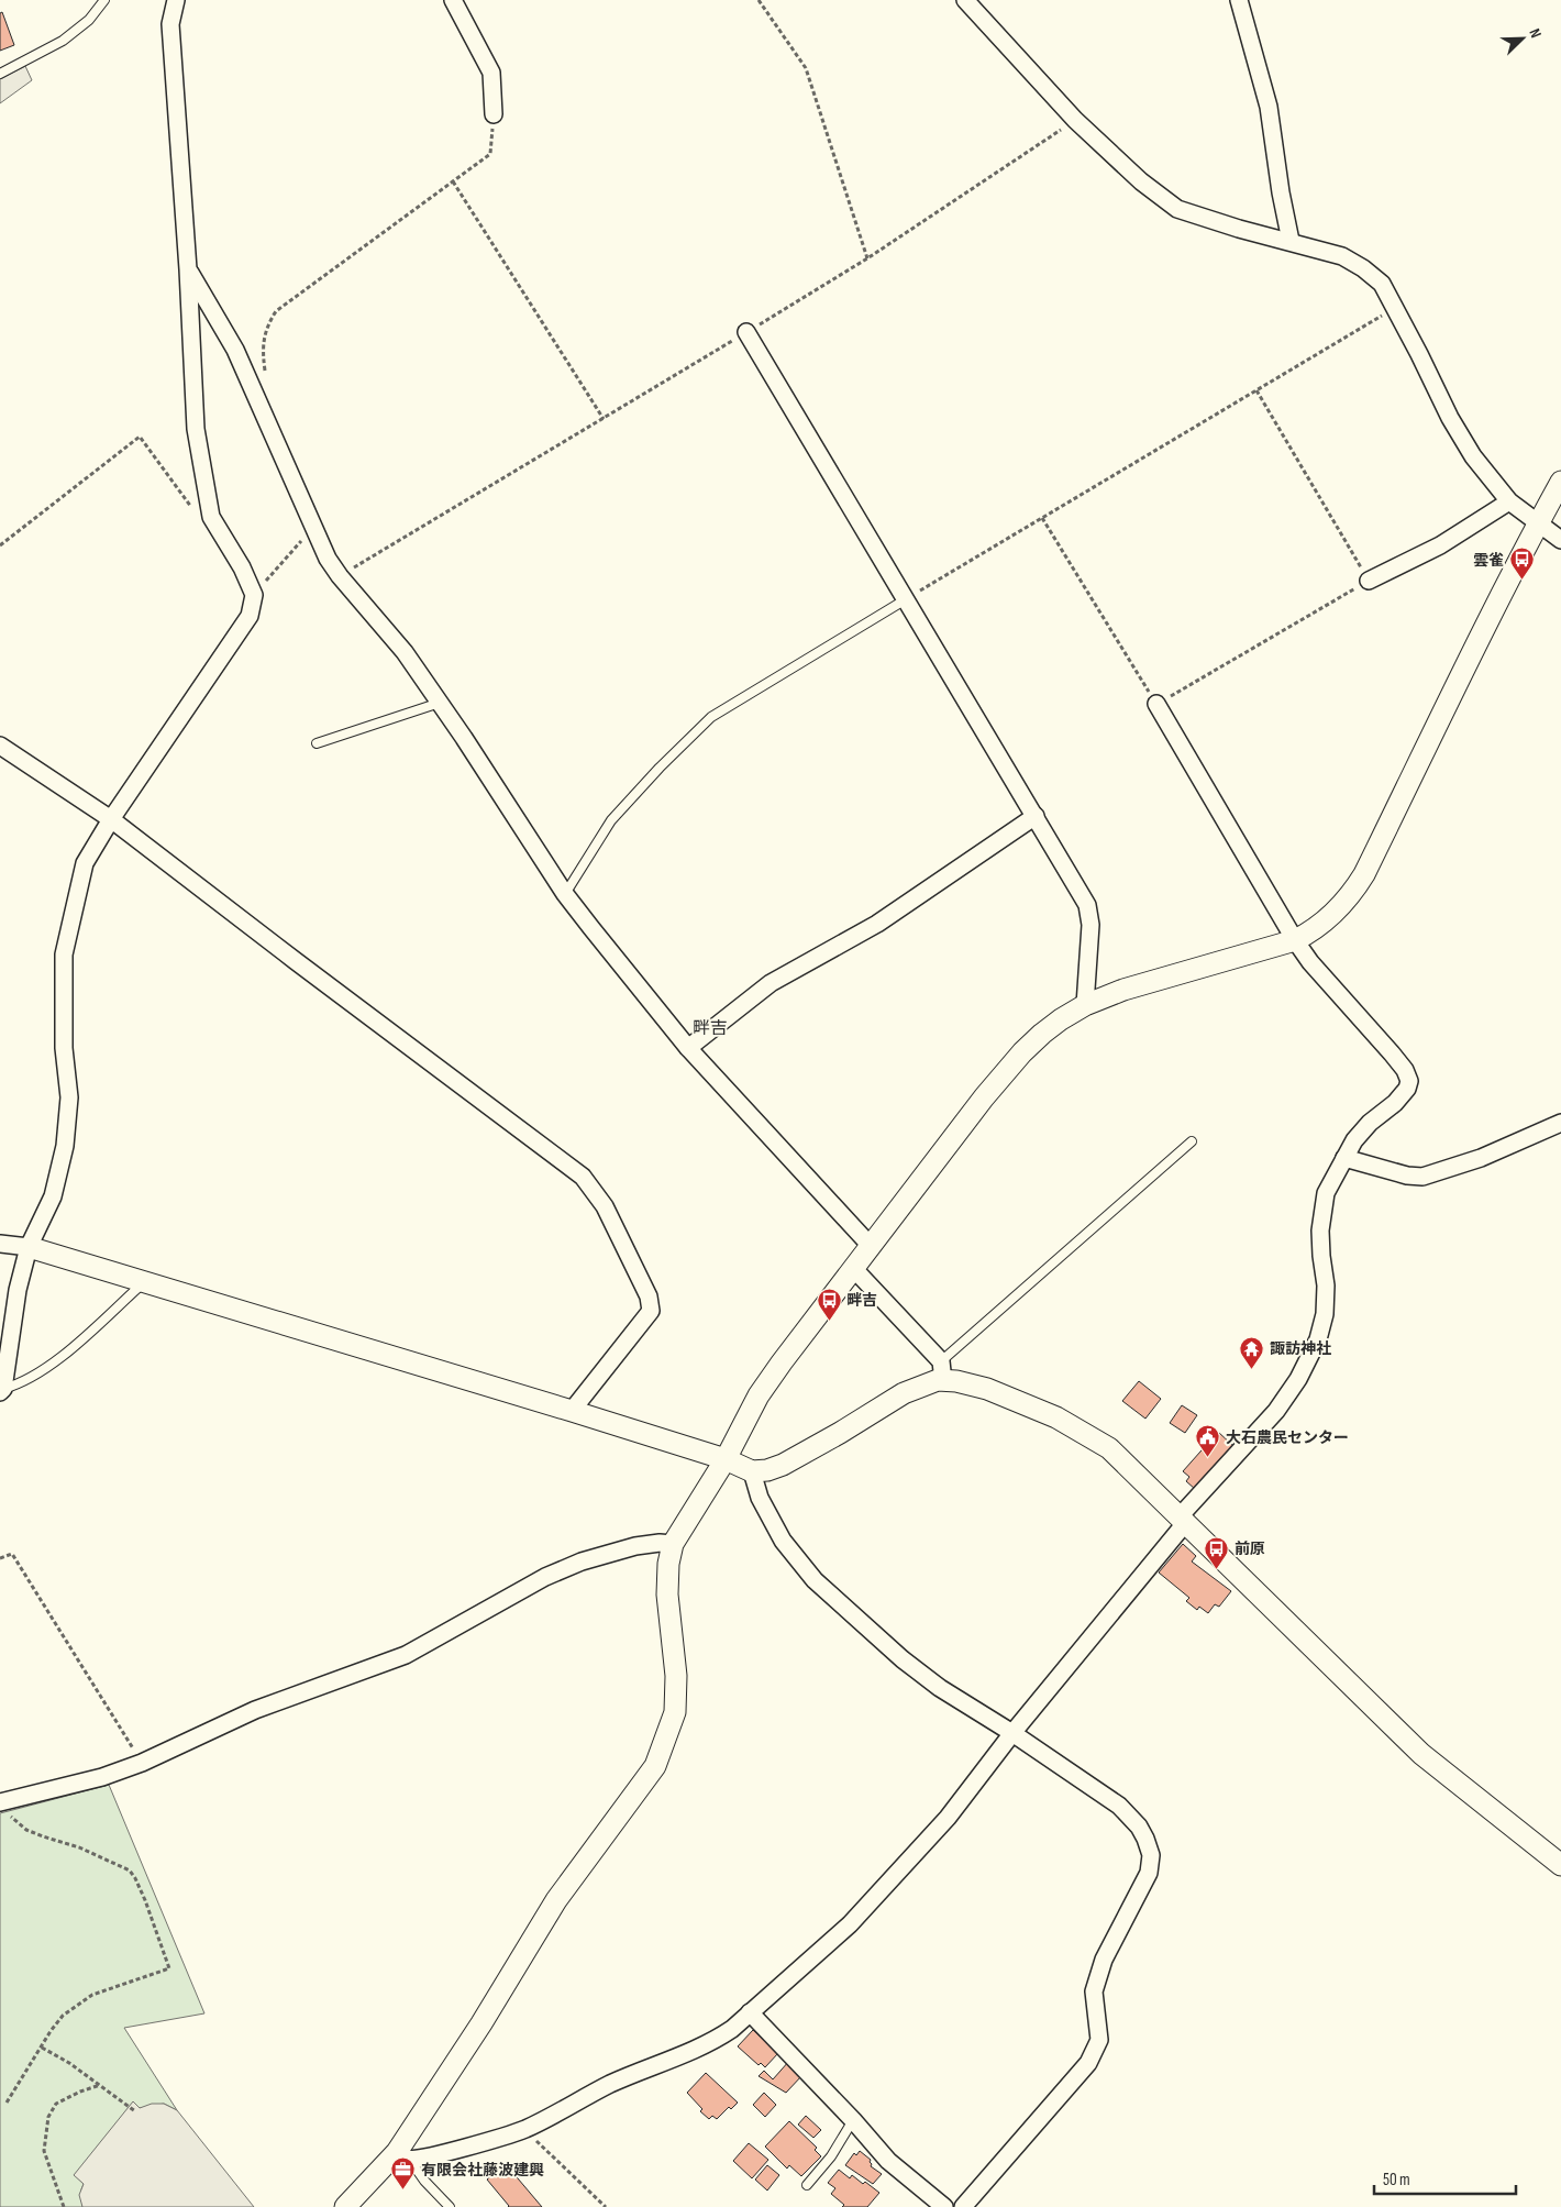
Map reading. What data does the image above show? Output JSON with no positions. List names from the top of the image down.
{
  "districts": ["畔吉"],
  "places": {
    "bus stop": ["雲雀", "畔吉", "前原"],
    "temple": ["諏訪神社"],
    "public building": ["大石農民センター"],
    "office": ["有限会社藤波建興"]
  },
  "scale_bar": "50 m",
  "north": "top right"
}
